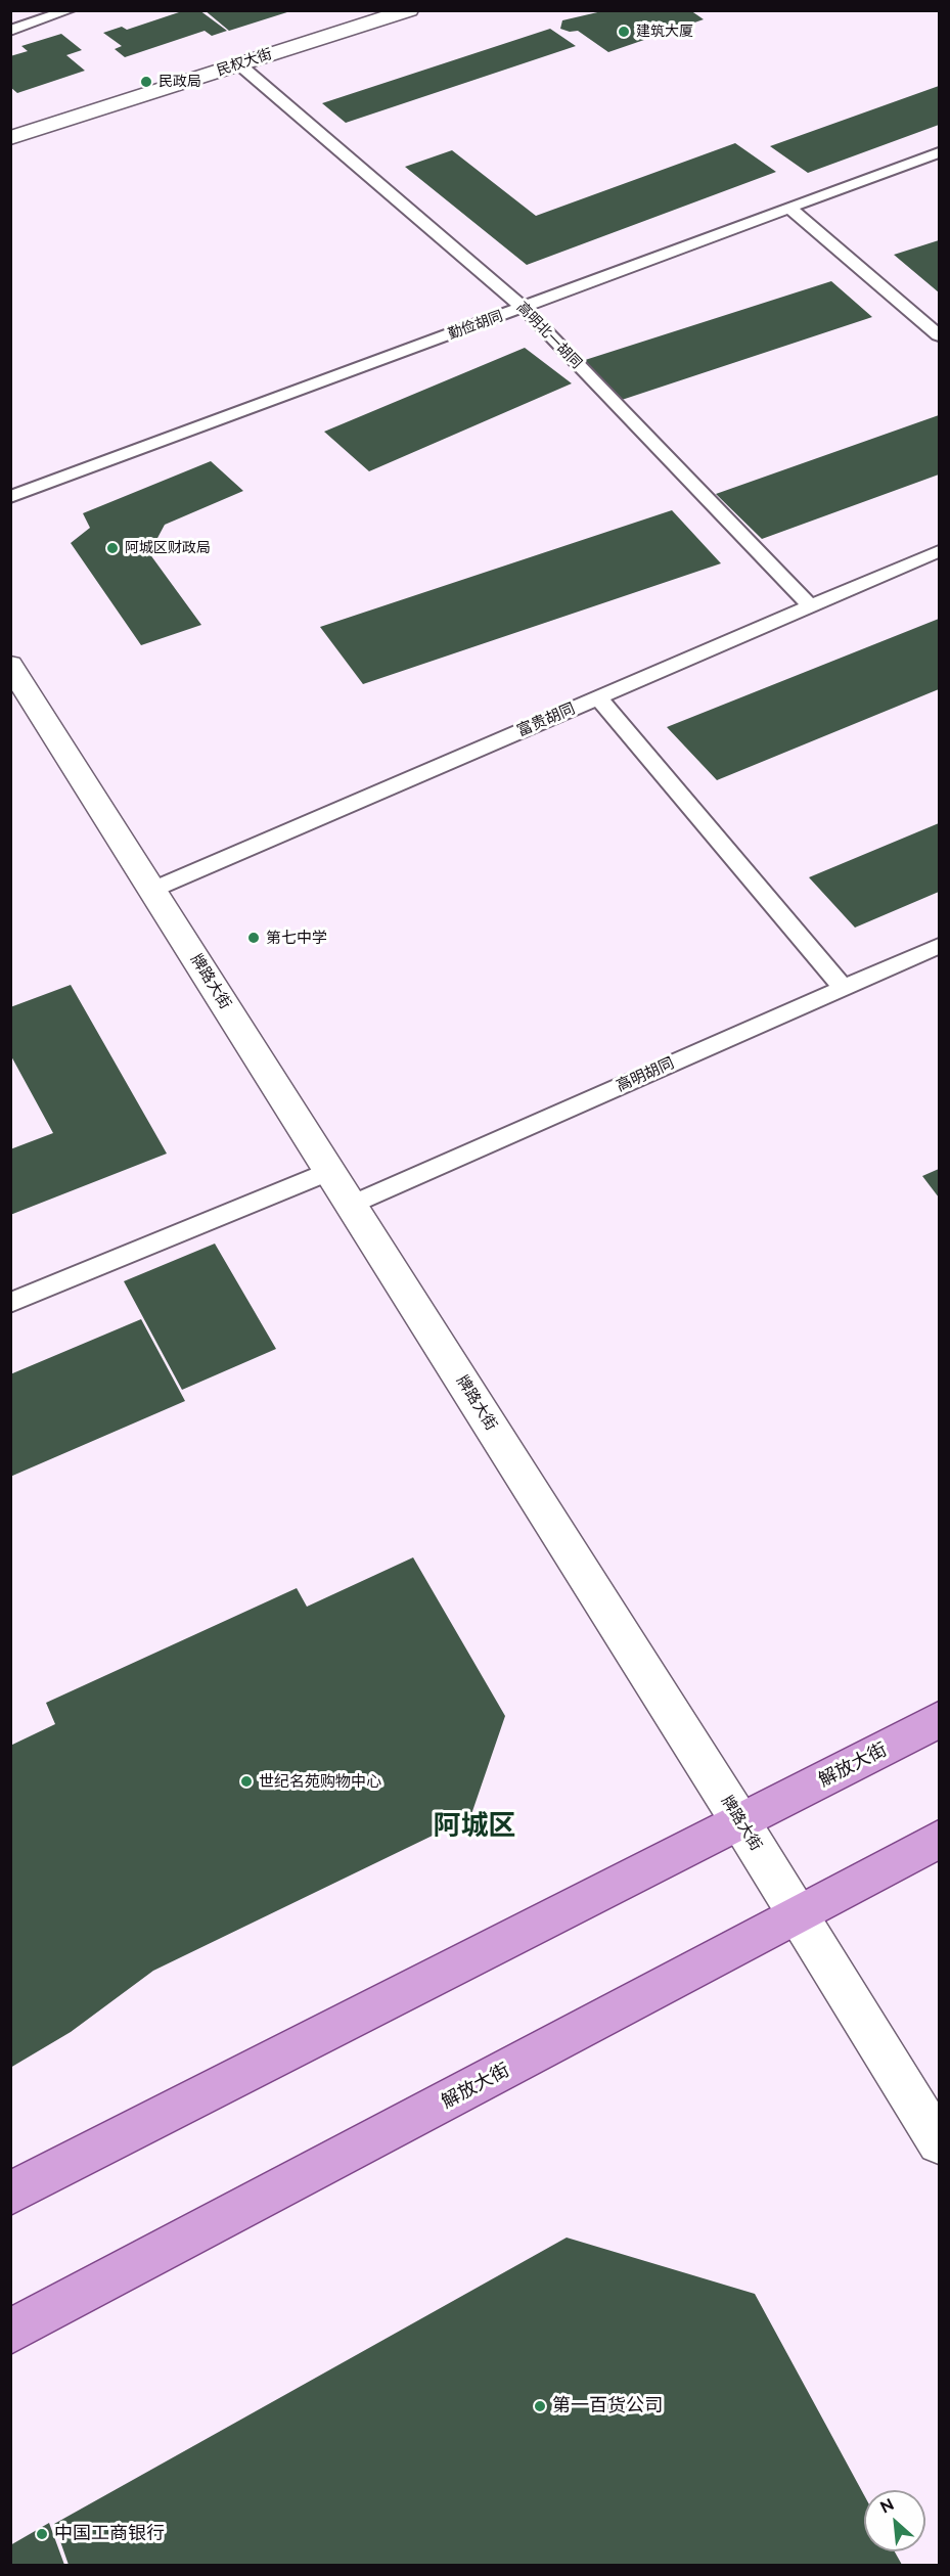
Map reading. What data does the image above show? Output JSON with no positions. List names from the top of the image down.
{
  "streets": {
    "main road": ["解放大街"],
    "street": ["民权大街", "牌路大街"],
    "lane": [
      "勤俭胡同",
      "高明北一胡同",
      "富贵胡同",
      "高明胡同"
    ]
  },
  "crossings": [
    ["民权大街", "高明北一胡同"],
    ["勤俭胡同", "高明北一胡同"],
    ["高明北一胡同", "富贵胡同"],
    ["富贵胡同", "牌路大街"],
    ["牌路大街", "高明胡同"],
    ["牌路大街", "解放大街"]
  ],
  "districts": ["阿城区"],
  "places": [
    "建筑大厦",
    "民政局",
    "阿城区财政局",
    "第七中学",
    "世纪名苑购物中心",
    "第一百货公司",
    "中国工商银行"
  ],
  "north": "top left"
}
